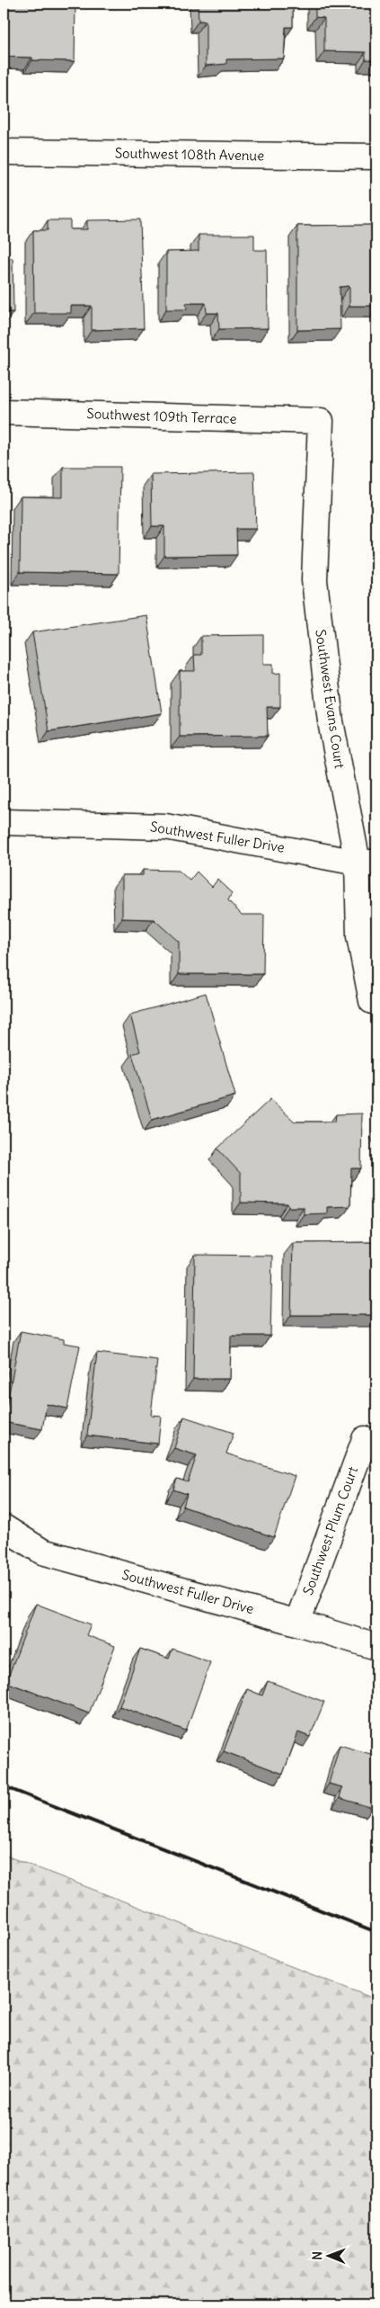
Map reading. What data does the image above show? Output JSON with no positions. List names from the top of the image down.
{
  "streets": {
    "street": [
      "Southwest 108th Avenue",
      "Southwest 109th Terrace",
      "Southwest Evans Court",
      "Southwest Fuller Drive",
      "Southwest Plum Court"
    ]
  },
  "crossings": [
    ["Southwest 109th Terrace", "Southwest Evans Court"],
    ["Southwest Evans Court", "Southwest Fuller Drive"],
    ["Southwest Fuller Drive", "Southwest Plum Court"]
  ],
  "north": "left"
}
